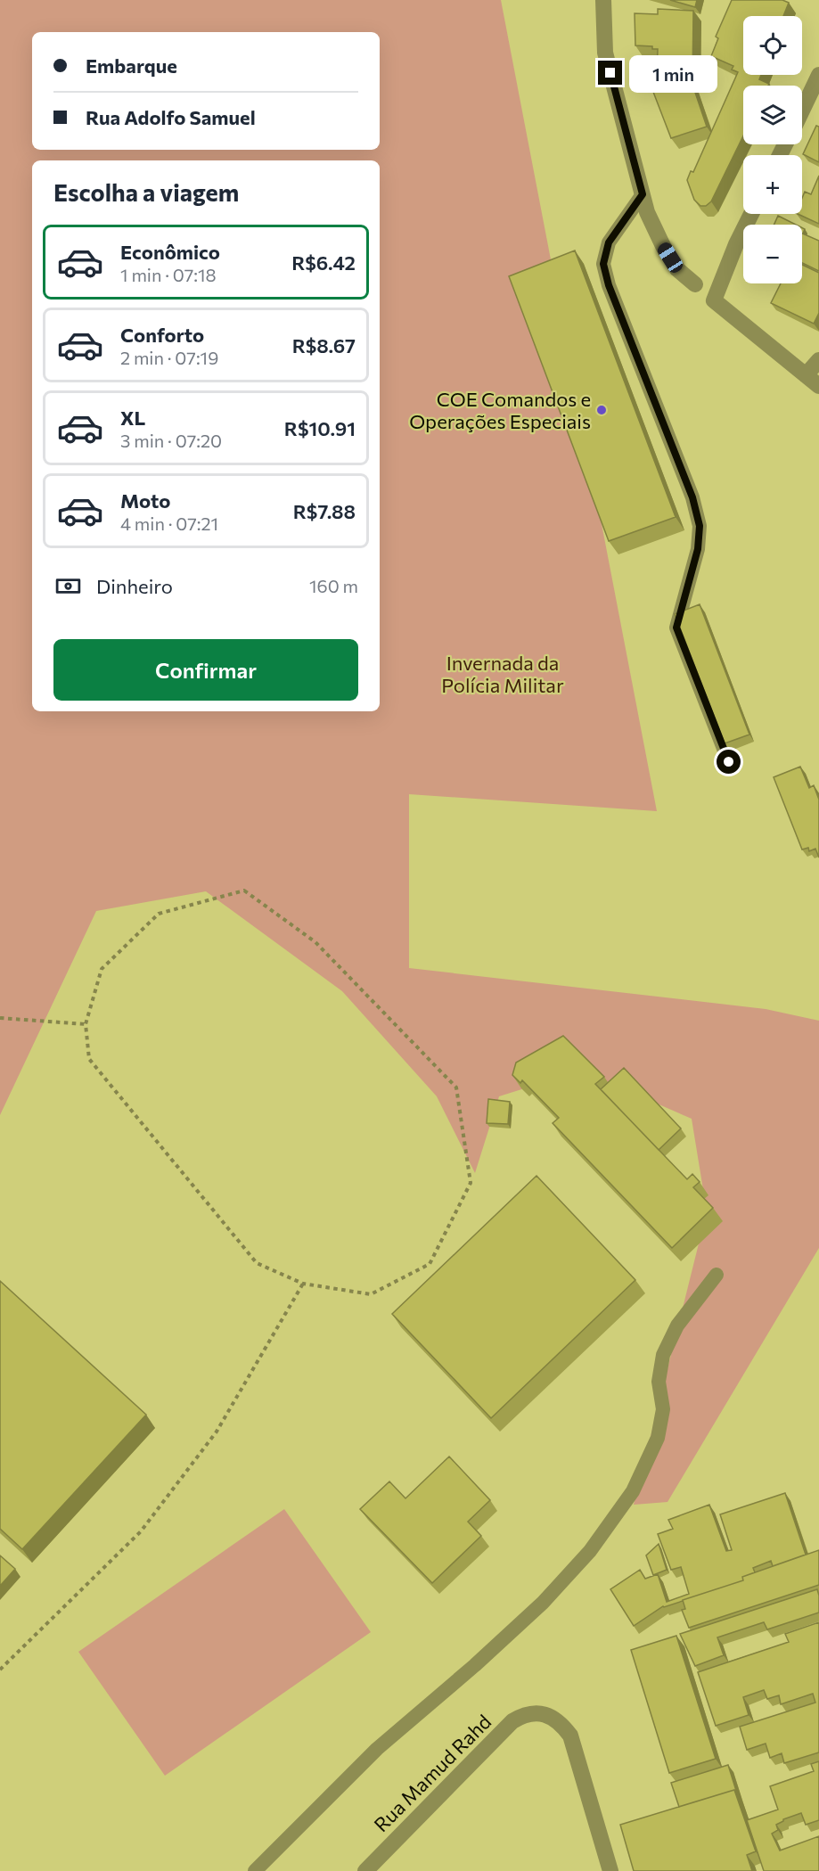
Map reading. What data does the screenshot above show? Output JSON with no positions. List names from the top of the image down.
{
  "streets": {
    "street": ["Rua Mamud Rahd"]
  },
  "parks": ["Invernada da Polícia Militar"],
  "places": ["COE Comandos e Operações Especiais"],
  "page": {
    "map_buttons": ["+", "−"],
    "banner": ["Embarque", "Rua Adolfo Samuel"],
    "bubble": "1 min",
    "heading": "Escolha a viagem",
    "list": [
      {
        "name": "Econômico",
        "note": "1 min · 07:18",
        "value": "R$6.42"
      },
      {
        "name": "Conforto",
        "note": "2 min · 07:19",
        "value": "R$8.67"
      },
      {
        "name": "XL",
        "note": "3 min · 07:20",
        "value": "R$10.91"
      },
      {
        "name": "Moto",
        "note": "4 min · 07:21",
        "value": "R$7.88"
      }
    ],
    "pay": ["Dinheiro", "160 m"],
    "buttons": "Confirmar"
  }
}
